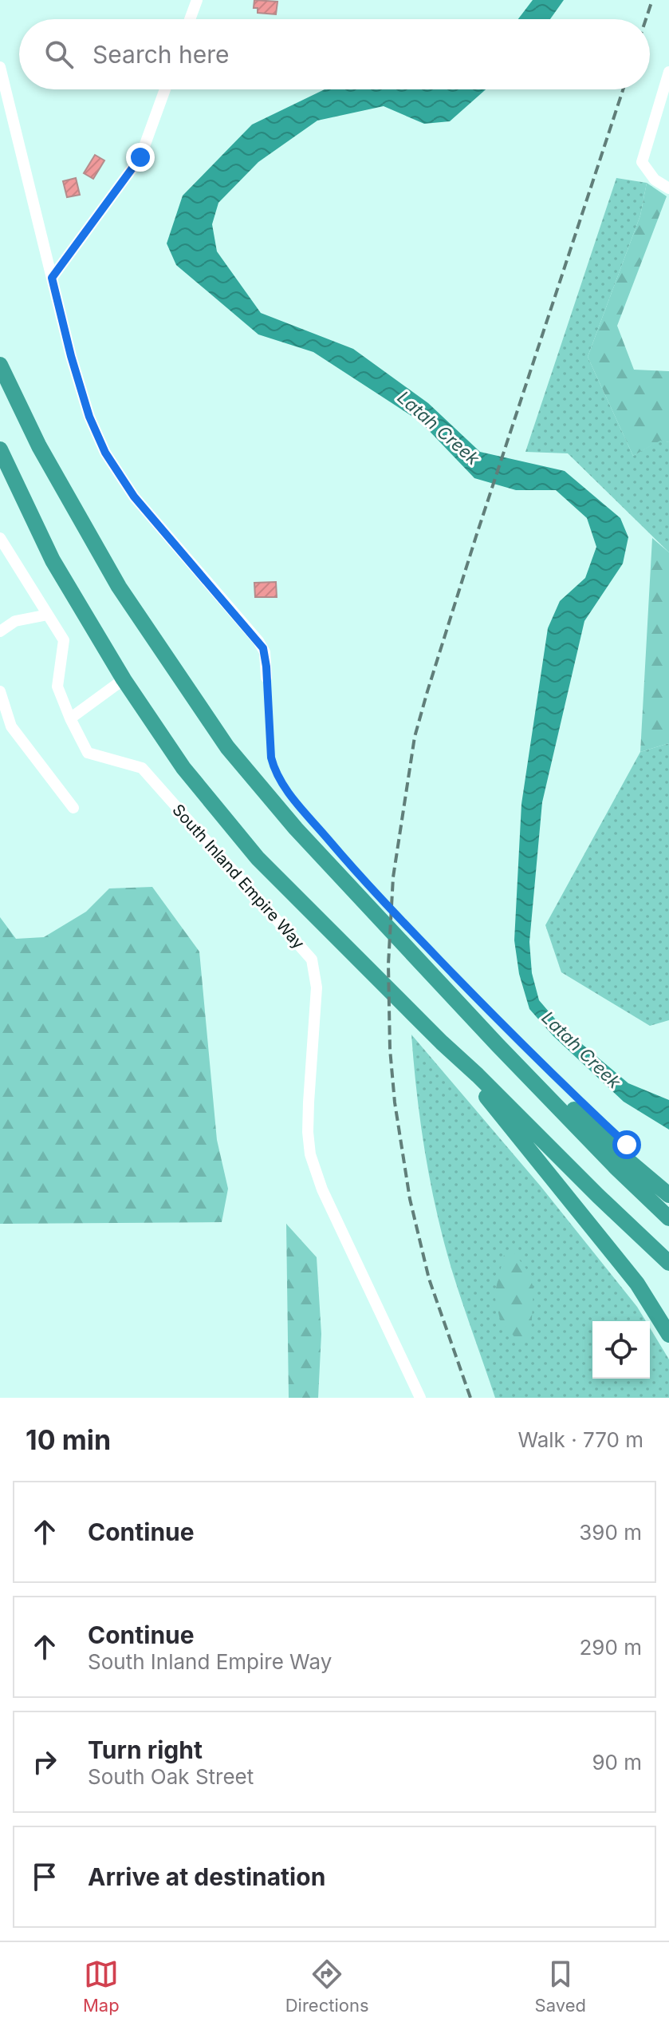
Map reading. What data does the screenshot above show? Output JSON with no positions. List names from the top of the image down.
{
  "streets": {
    "street": ["South Inland Empire Way"]
  },
  "water": ["Latah Creek"],
  "page": {
    "search": "Search here",
    "heading": ["10 min", "Walk · 770 m"],
    "list": [
      ["Continue", "390 m"],
      ["Continue", "South Inland Empire Way", "290 m"],
      ["Turn right", "South Oak Street", "90 m"],
      "Arrive at destination"
    ],
    "nav": ["Map", "Directions", "Saved"]
  }
}
